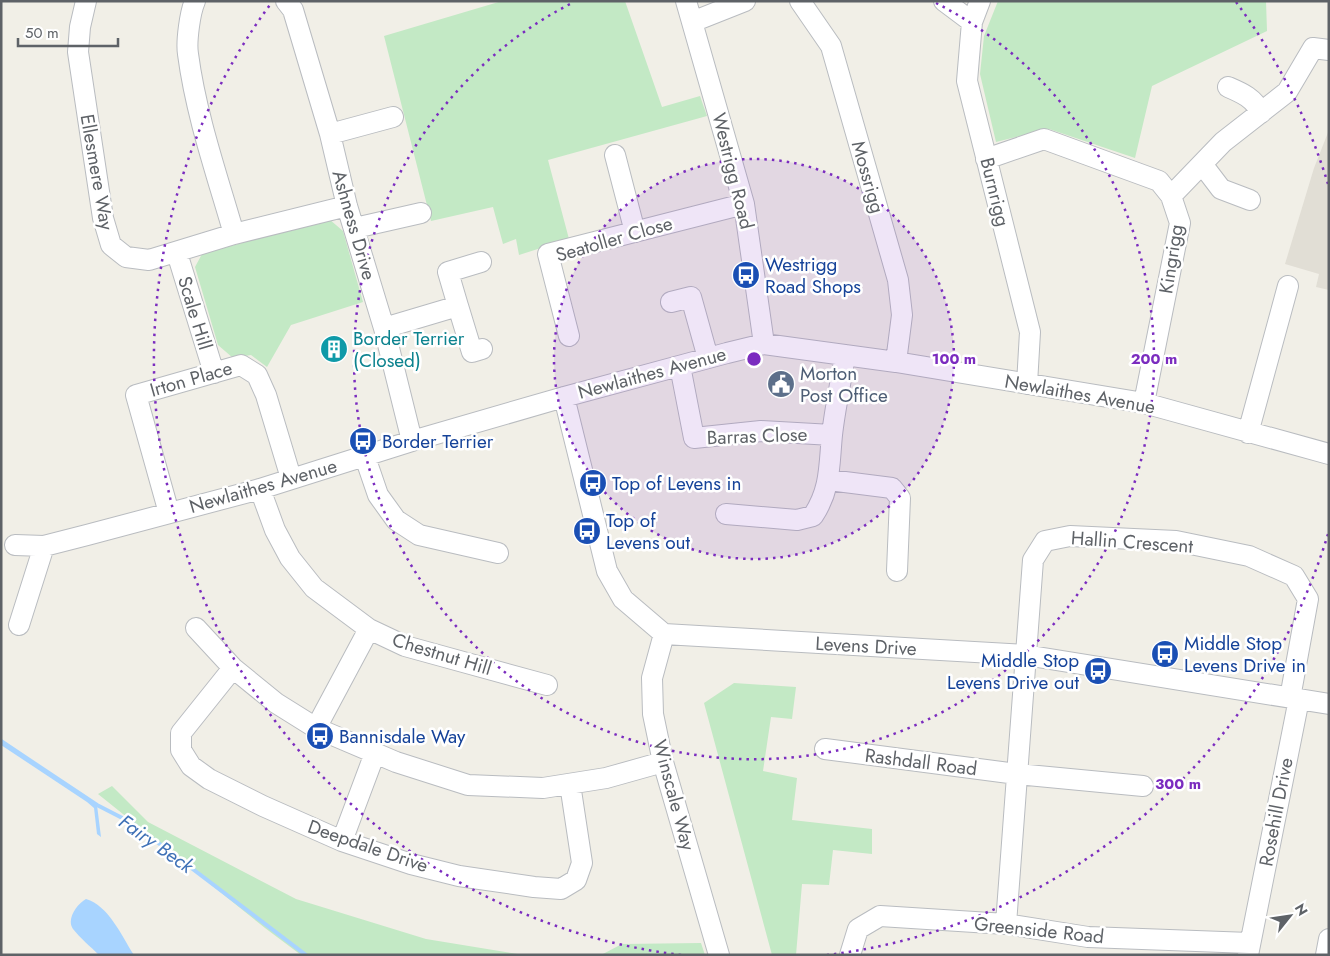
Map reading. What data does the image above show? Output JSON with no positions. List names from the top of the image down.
{
  "streets": {
    "street": [
      "Westrigg Road",
      "Ellesmere Way",
      "Mossrigg",
      "Burnrigg",
      "Ashness Drive",
      "Seatoller Close",
      "Kingrigg",
      "Scale Hill",
      "Newlaithes Avenue",
      "Irton Place",
      "Barras Close",
      "Hallin Crescent",
      "Levens Drive",
      "Chestnut Hill",
      "Rashdall Road",
      "Winscale Way",
      "Rosehill Drive",
      "Deepdale Drive",
      "Greenside Road"
    ]
  },
  "crossings": [
    ["Westrigg Road", "Seatoller Close"],
    ["Westrigg Road", "Newlaithes Avenue"],
    ["Ellesmere Way", "Ashness Drive"],
    ["Ellesmere Way", "Scale Hill"],
    ["Mossrigg", "Newlaithes Avenue"],
    ["Burnrigg", "Kingrigg"],
    ["Burnrigg", "Newlaithes Avenue"],
    ["Ashness Drive", "Newlaithes Avenue"],
    ["Kingrigg", "Newlaithes Avenue"],
    ["Scale Hill", "Irton Place"],
    ["Newlaithes Avenue", "Irton Place"],
    ["Newlaithes Avenue", "Barras Close"],
    ["Newlaithes Avenue", "Chestnut Hill"],
    ["Hallin Crescent", "Levens Drive"],
    ["Hallin Crescent", "Rosehill Drive"],
    ["Levens Drive", "Winscale Way"],
    ["Levens Drive", "Rosehill Drive"],
    ["Rosehill Drive", "Greenside Road"]
  ],
  "water": ["Fairy Beck"],
  "places": {
    "bus stop": [
      "Westrigg Road Shops",
      "Border Terrier",
      "Top of Levens in",
      "Top of Levens out",
      "Middle Stop Levens Drive in",
      "Middle Stop Levens Drive out",
      "Bannisdale Way"
    ],
    "building": ["Border Terrier (Closed)"],
    "public building": ["Morton Post Office"]
  },
  "scale_bar": "50 m",
  "north": "top right",
  "rings": ["100 m", "200 m", "300 m"]
}
